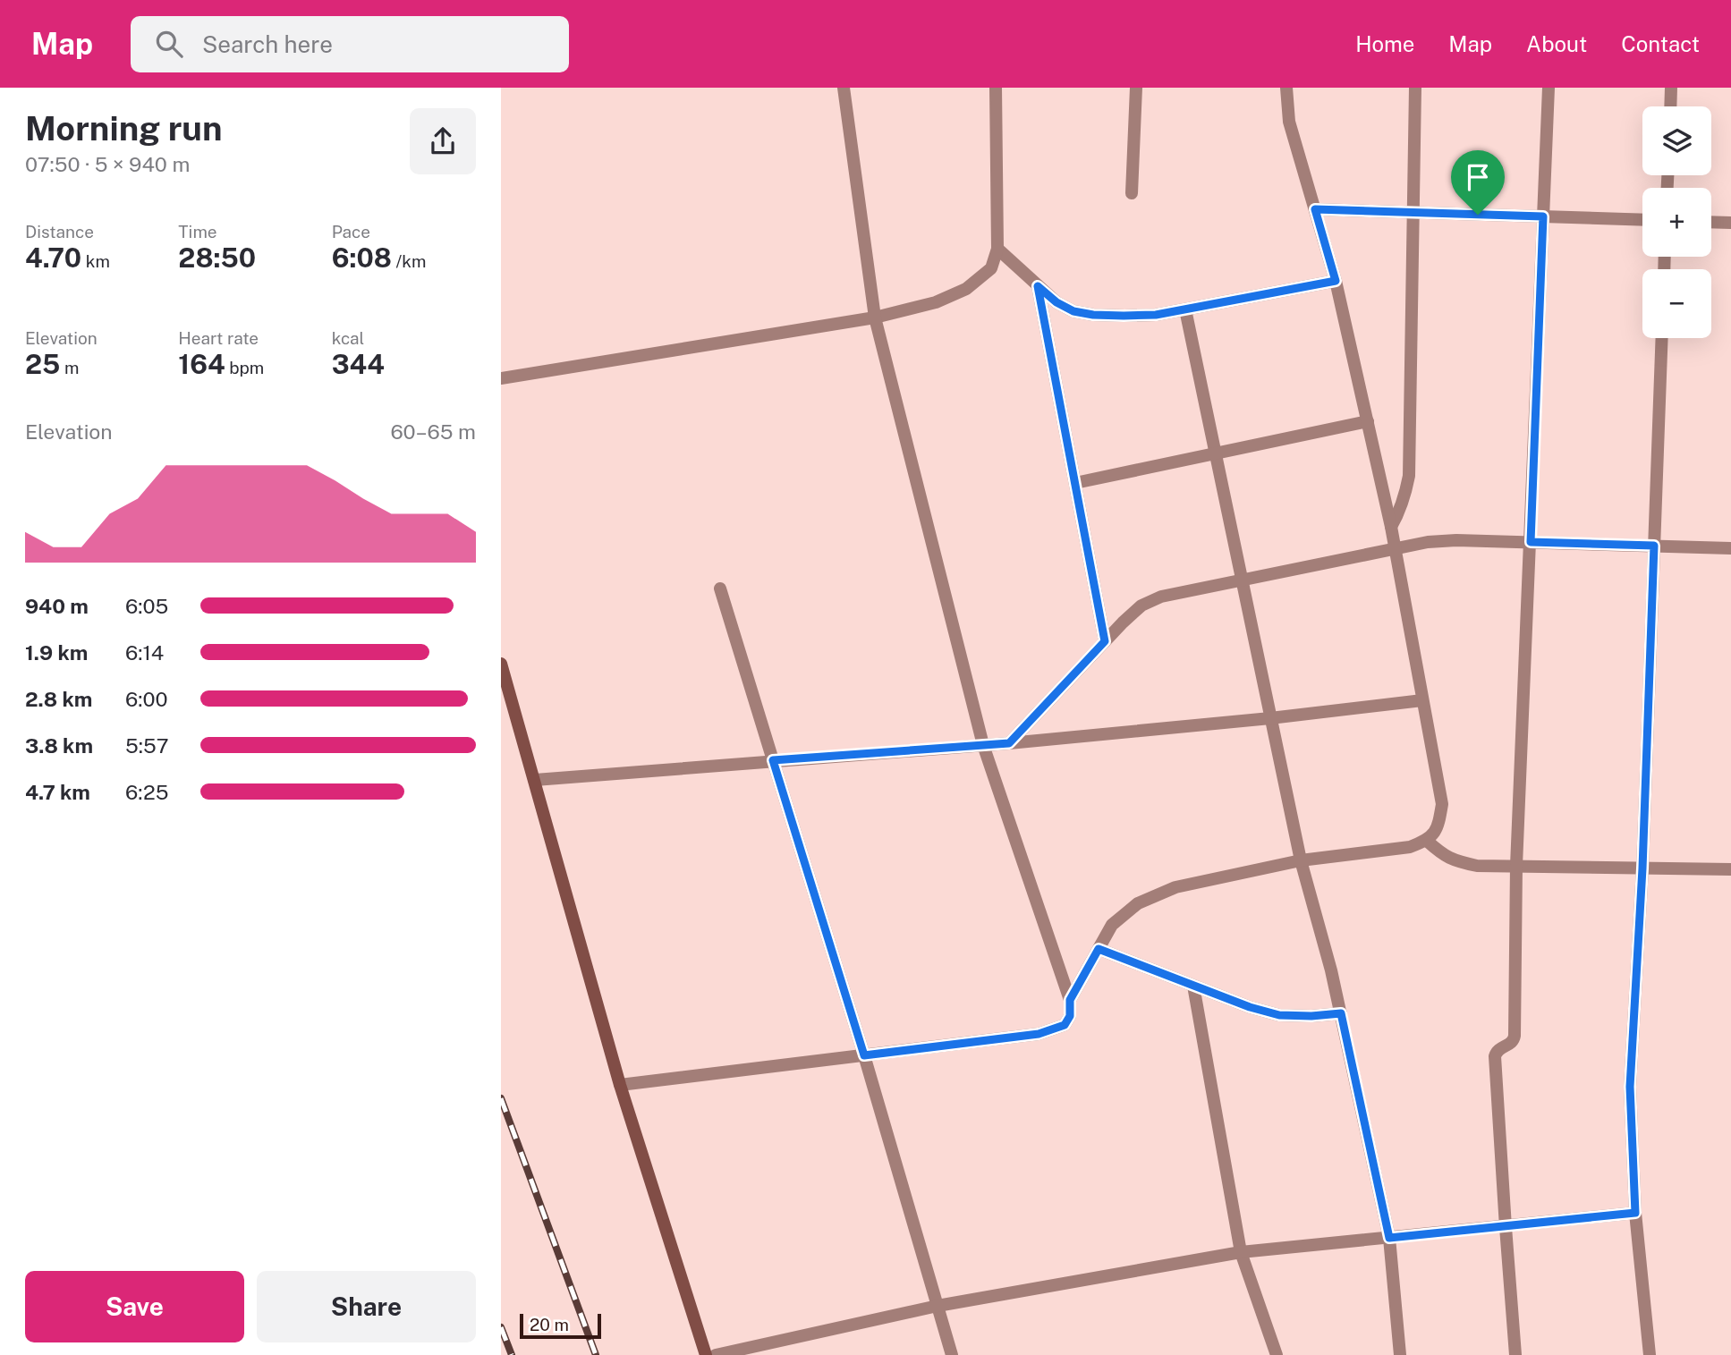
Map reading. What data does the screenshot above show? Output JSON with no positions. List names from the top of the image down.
{
  "scale_bar": "20 m",
  "page": {
    "header": "Map",
    "search": "Search here",
    "nav": [
      "Home",
      "Map",
      "About",
      "Contact"
    ],
    "heading": ["Morning run", "07:50 · 5 × 940 m"],
    "map_buttons": ["+", "−"],
    "stats": [
      ["Distance", "4.70 km"],
      ["Time", "28:50"],
      ["Pace", "6:08 /km"],
      ["Elevation", "25 m"],
      ["Heart rate", "164 bpm"],
      ["kcal", "344"]
    ],
    "chart": ["Elevation", "60–65 m"],
    "list": [
      {
        "name": "940 m",
        "note": "6:05"
      },
      {
        "name": "1.9 km",
        "note": "6:14"
      },
      {
        "name": "2.8 km",
        "note": "6:00"
      },
      {
        "name": "3.8 km",
        "note": "5:57"
      },
      {
        "name": "4.7 km",
        "note": "6:25"
      }
    ],
    "buttons": ["Save", "Share"],
    "scale": "20 m"
  }
}
